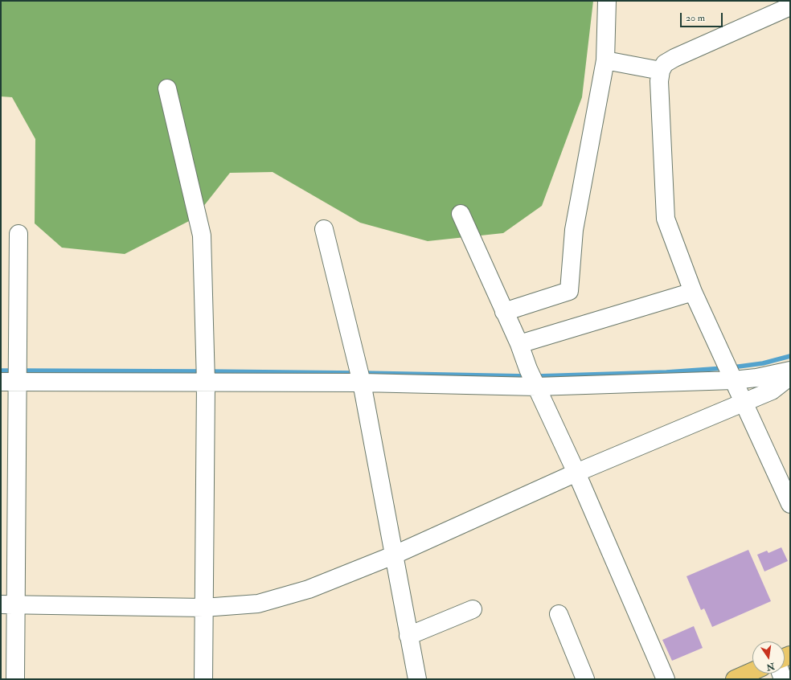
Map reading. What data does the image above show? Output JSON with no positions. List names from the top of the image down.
{
  "scale_bar": "20 m",
  "north": "bottom"
}
